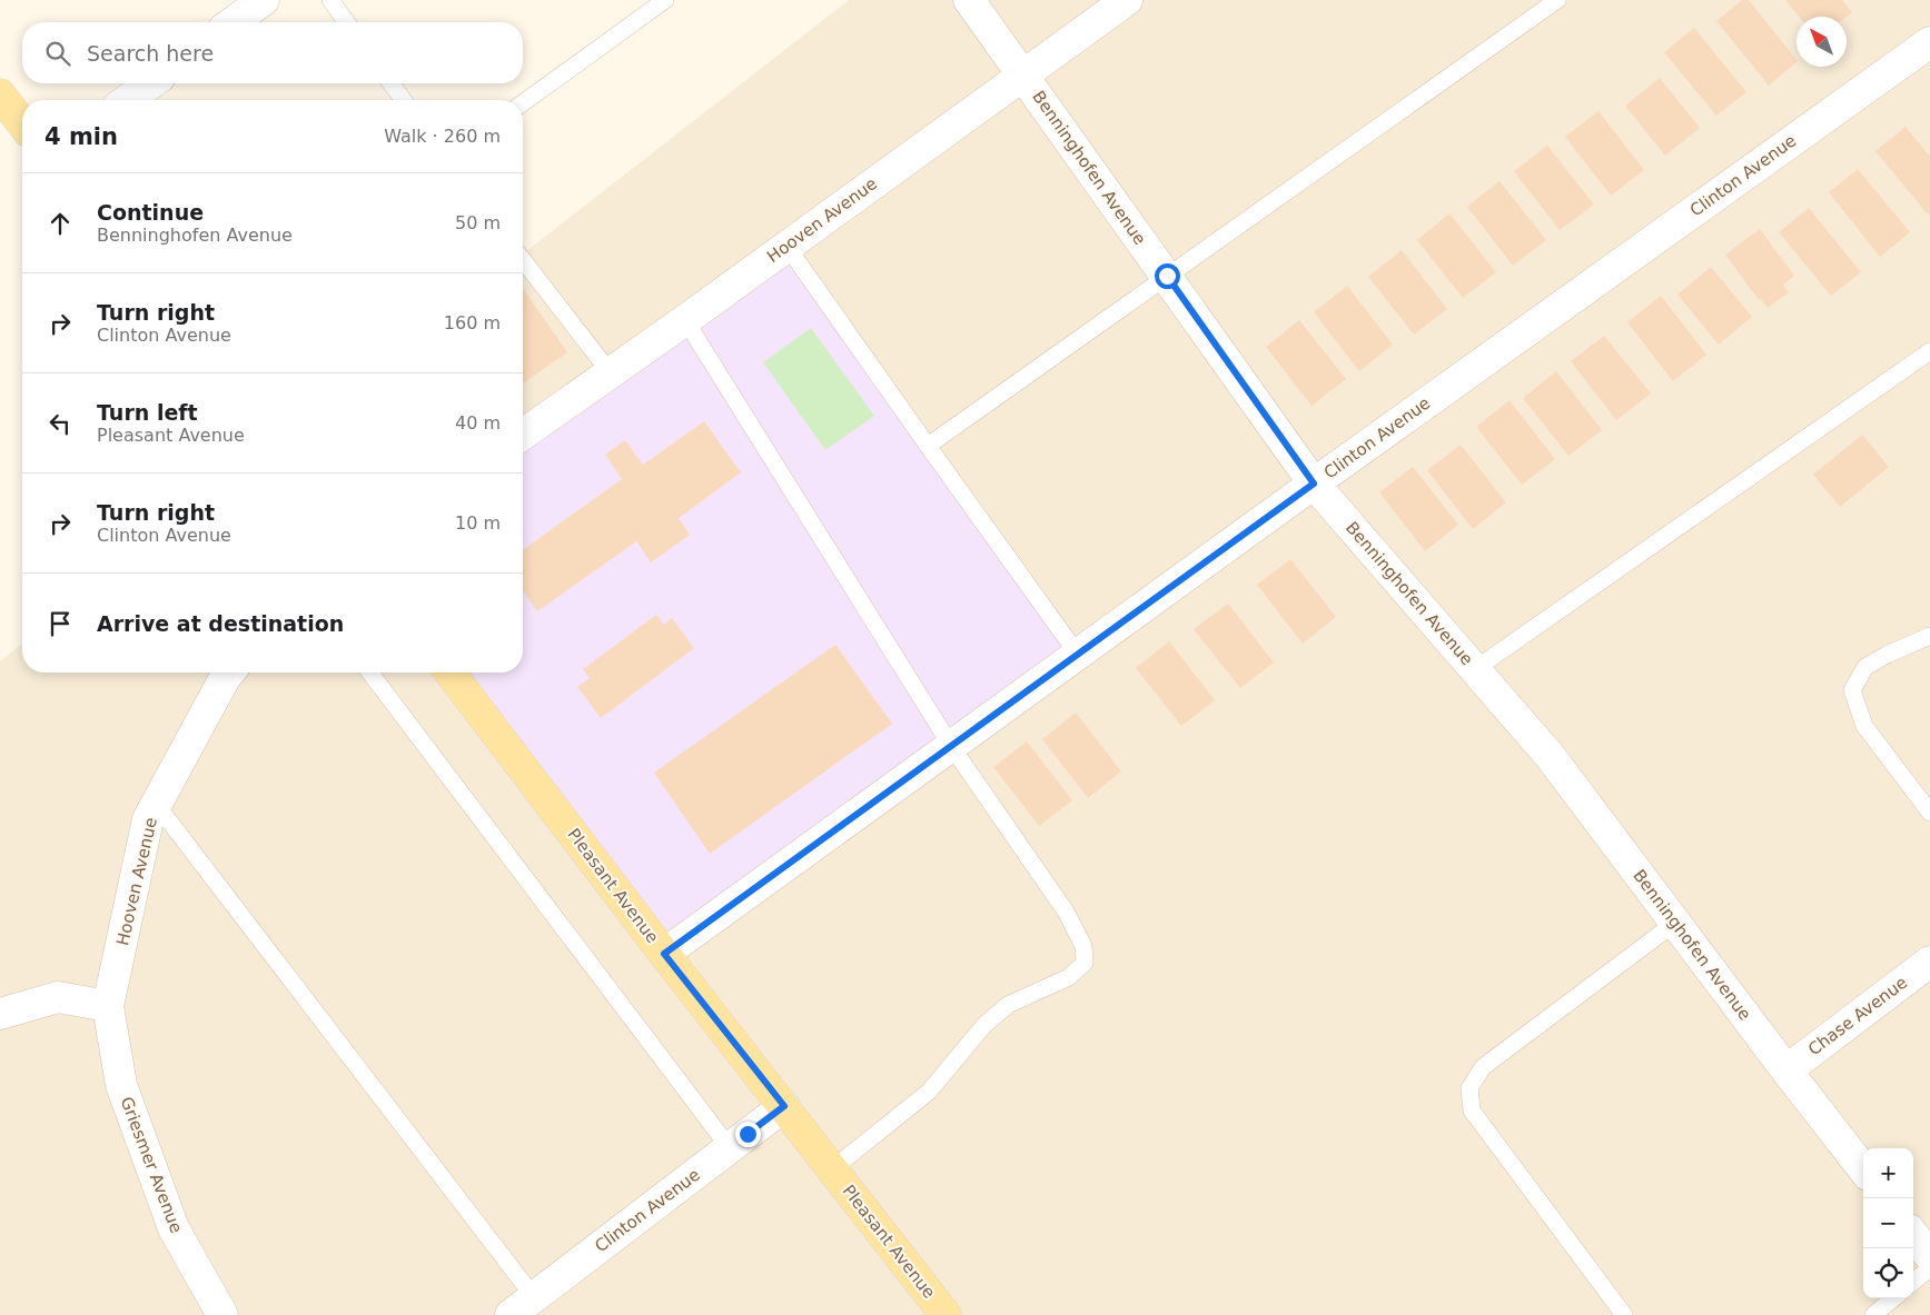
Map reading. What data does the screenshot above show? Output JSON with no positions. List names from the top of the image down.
{
  "streets": {
    "main road": ["Pleasant Avenue"],
    "street": [
      "Benninghofen Avenue",
      "Clinton Avenue",
      "Hooven Avenue",
      "Chase Avenue",
      "Griesmer Avenue"
    ]
  },
  "crossings": [
    ["Benninghofen Avenue", "Clinton Avenue"],
    ["Benninghofen Avenue", "Hooven Avenue"],
    ["Benninghofen Avenue", "Chase Avenue"],
    ["Clinton Avenue", "Pleasant Avenue"],
    ["Hooven Avenue", "Griesmer Avenue"]
  ],
  "north": "top left",
  "page": {
    "search": "Search here",
    "heading": ["4 min", "Walk · 260 m"],
    "list": [
      ["Continue", "Benninghofen Avenue", "50 m"],
      ["Turn right", "Clinton Avenue", "160 m"],
      ["Turn left", "Pleasant Avenue", "40 m"],
      ["Turn right", "Clinton Avenue", "10 m"],
      "Arrive at destination"
    ],
    "map_buttons": ["+", "−"]
  }
}
